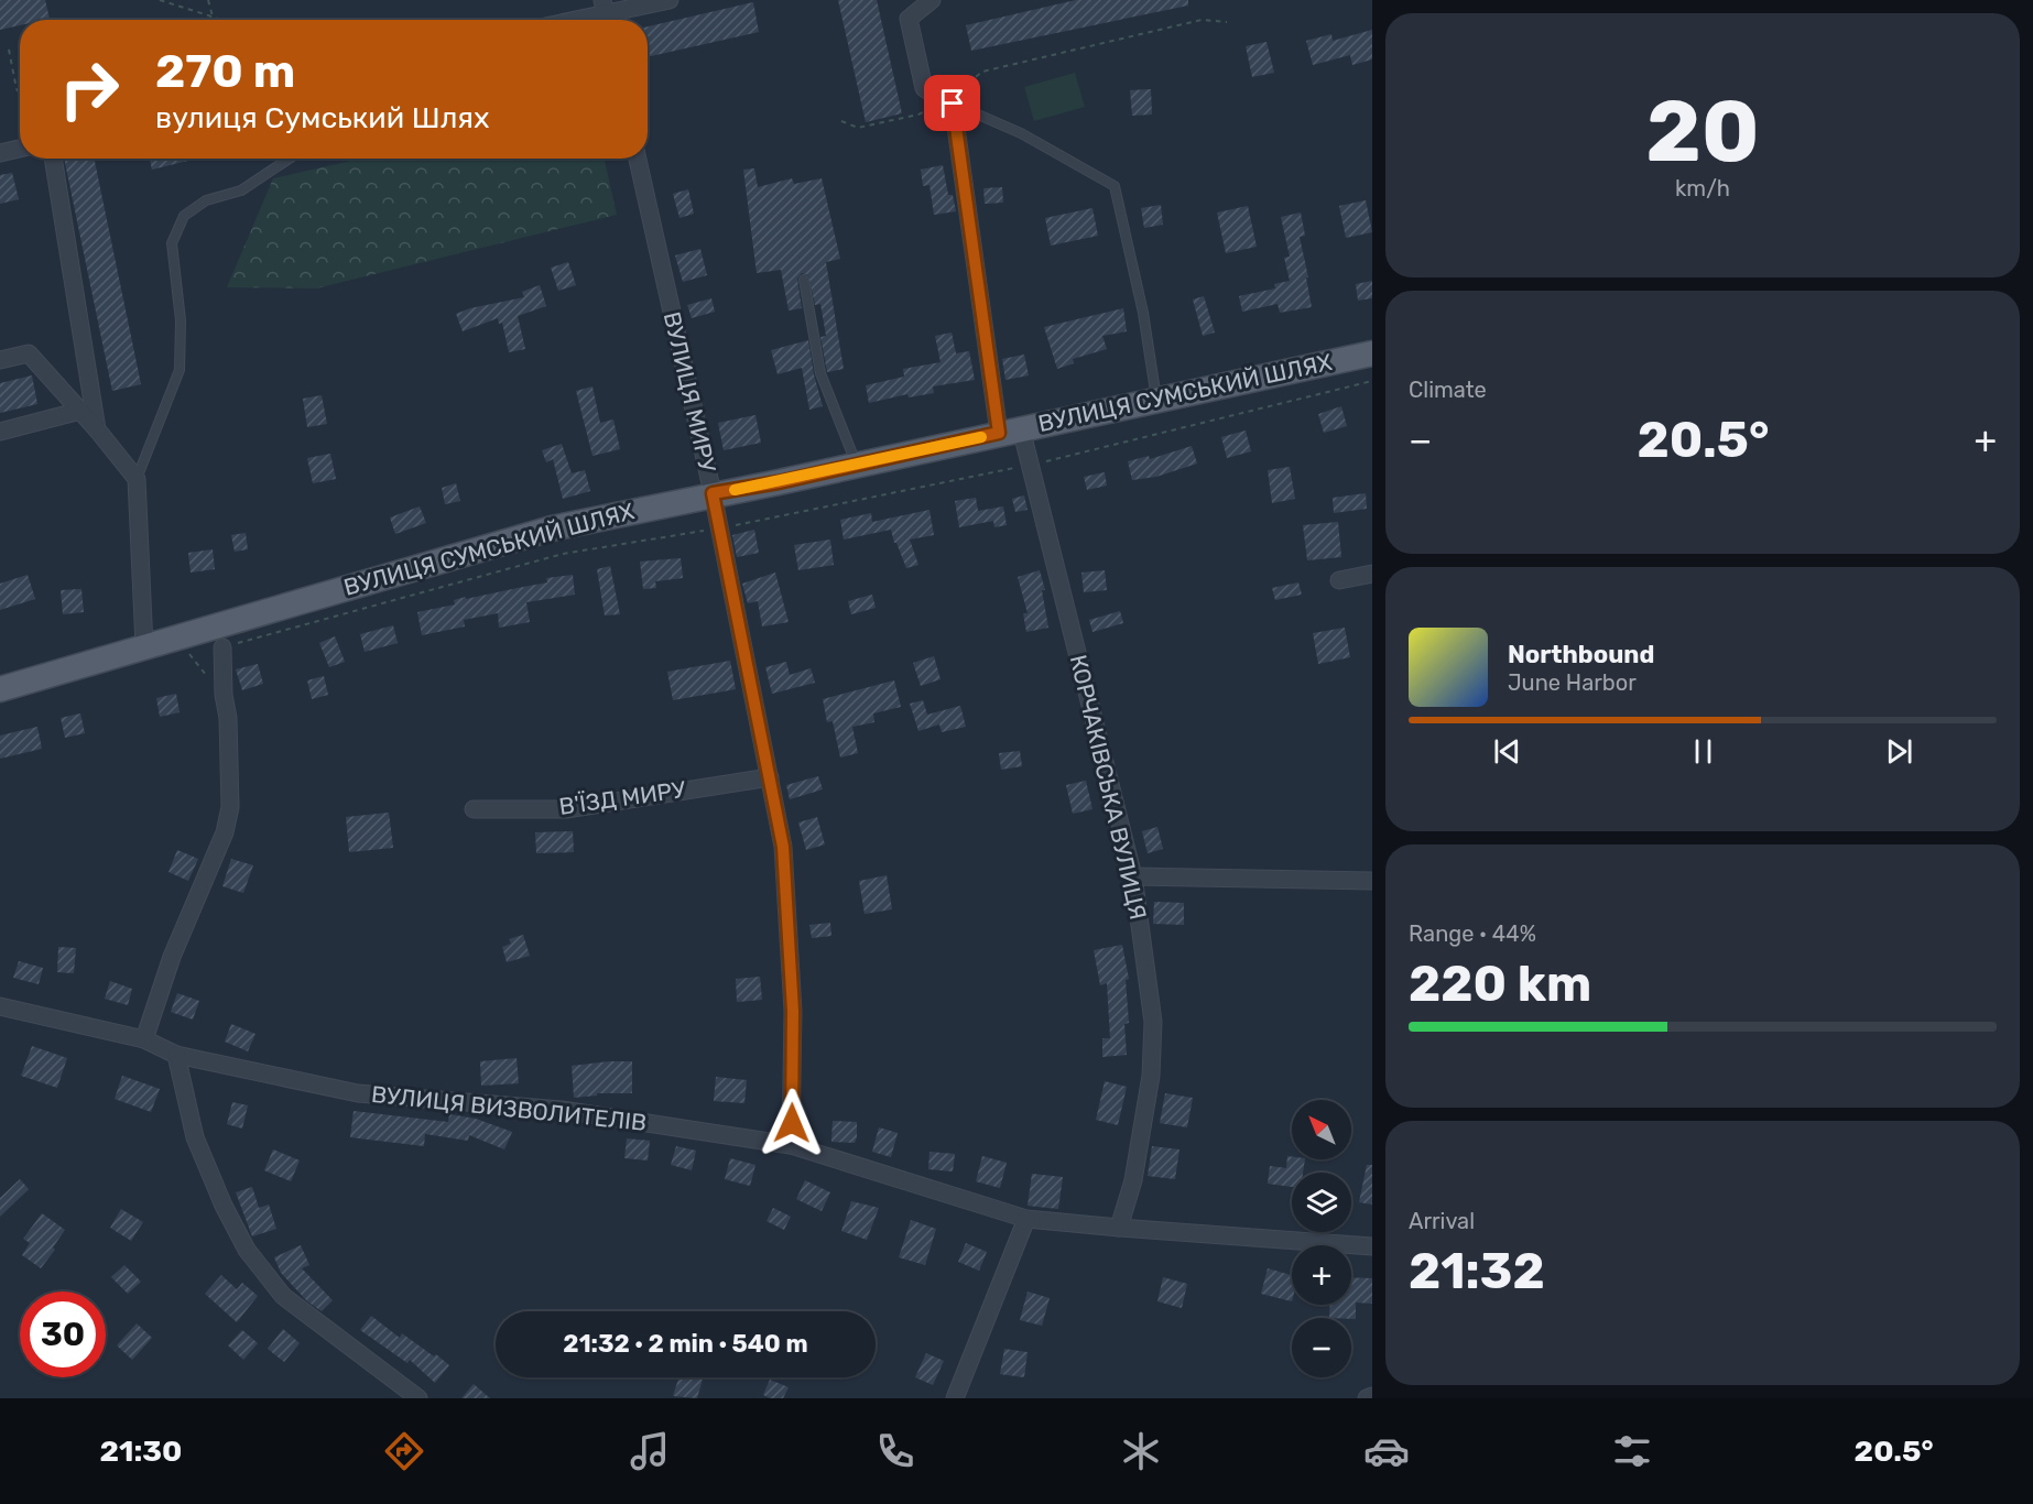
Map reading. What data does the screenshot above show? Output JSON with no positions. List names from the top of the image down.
{
  "streets": {
    "main road": ["ВУЛИЦЯ СУМСЬКИЙ ШЛЯХ"],
    "street": [
      "ВУЛИЦЯ МИРУ",
      "КОРЧАКІВСЬКА ВУЛИЦЯ",
      "В'ЇЗД МИРУ",
      "ВУЛИЦЯ ВИЗВОЛИТЕЛІВ"
    ]
  },
  "crossings": [
    ["ВУЛИЦЯ МИРУ", "ВУЛИЦЯ СУМСЬКИЙ ШЛЯХ"],
    ["ВУЛИЦЯ МИРУ", "В'ЇЗД МИРУ"],
    ["ВУЛИЦЯ МИРУ", "ВУЛИЦЯ ВИЗВОЛИТЕЛІВ"],
    ["ВУЛИЦЯ СУМСЬКИЙ ШЛЯХ", "КОРЧАКІВСЬКА ВУЛИЦЯ"],
    ["КОРЧАКІВСЬКА ВУЛИЦЯ", "ВУЛИЦЯ ВИЗВОЛИТЕЛІВ"]
  ],
  "north": "top left",
  "page": {
    "tile": [
      ["20", "km/h"],
      "Climate",
      ["Range · 44%", "220 km"],
      ["Arrival", "21:32"]
    ],
    "turn": ["270 m", "вулиця Сумський Шлях"],
    "heat": ["−", "20.5°", "+"],
    "song": ["Northbound", "June Harbor"],
    "map_buttons": ["+", "−"],
    "limit": "30",
    "trip": "21:32 · 2 min · 540 m",
    "tabs": ["21:30", "20.5°"]
  }
}
